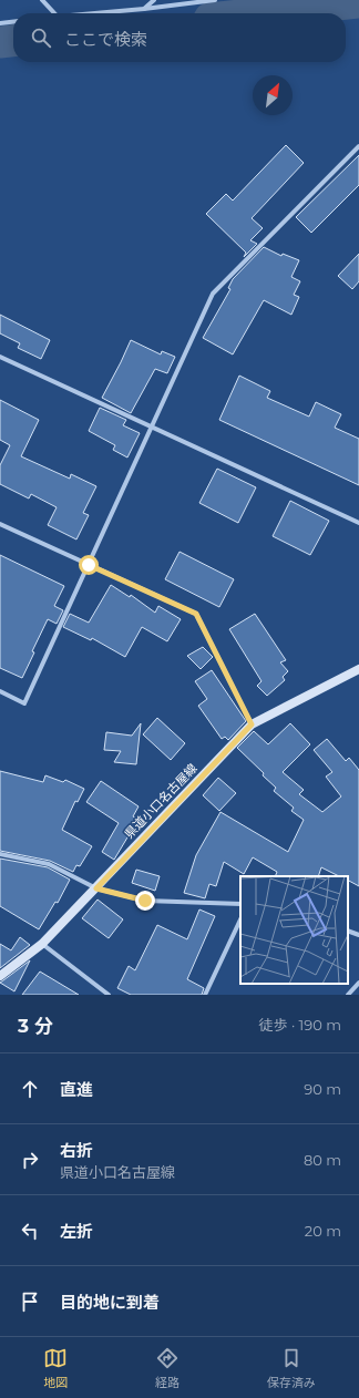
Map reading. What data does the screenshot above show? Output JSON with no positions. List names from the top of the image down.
{
  "streets": {
    "main road": ["県道小口名古屋線"]
  },
  "north": "top right",
  "page": {
    "search": "ここで検索",
    "heading": ["3 分", "徒歩 · 190 m"],
    "list": [
      ["直進", "90 m"],
      ["右折", "県道小口名古屋線", "80 m"],
      ["左折", "20 m"],
      "目的地に到着"
    ],
    "nav": ["地図", "経路", "保存済み"]
  }
}
